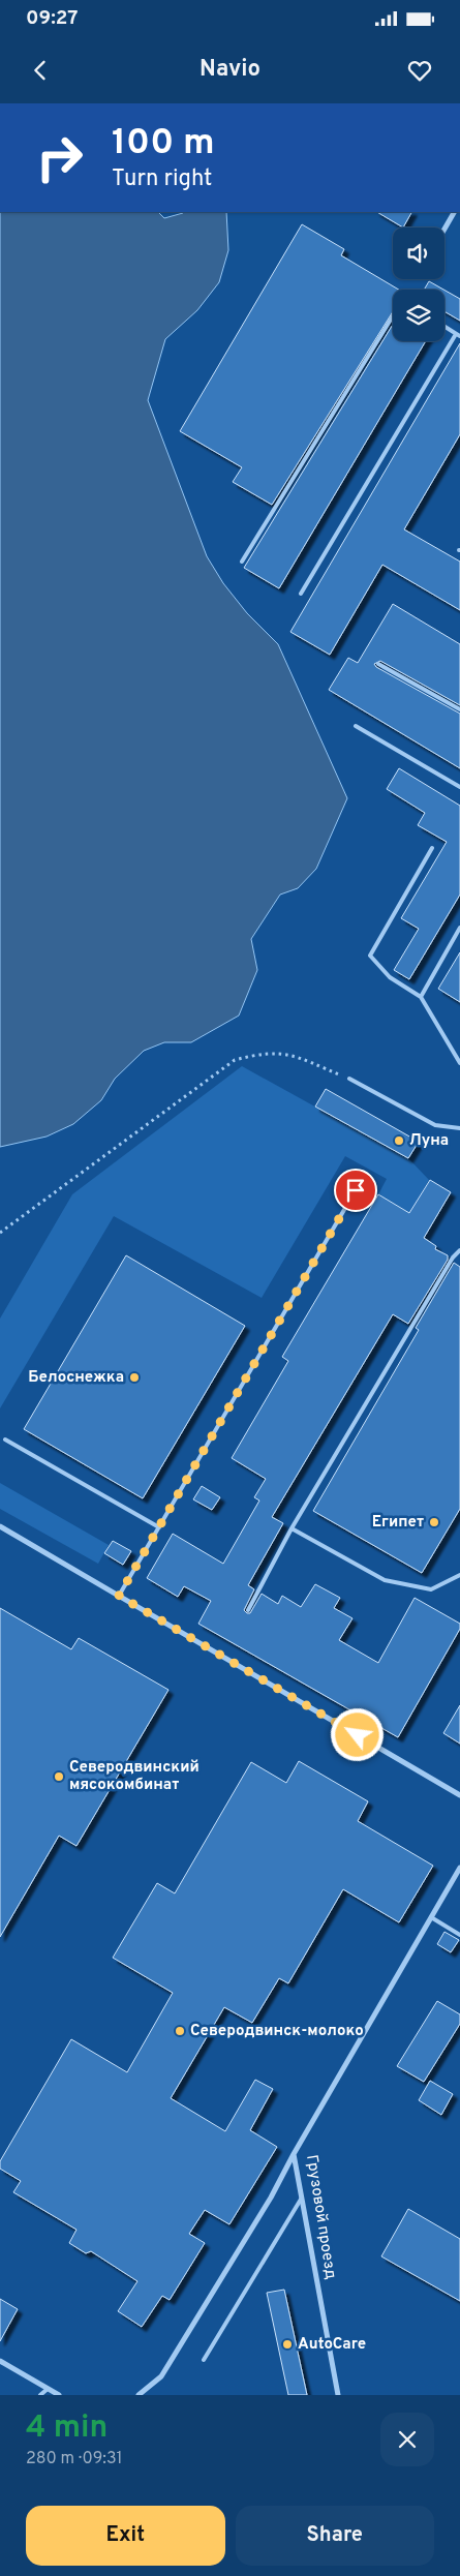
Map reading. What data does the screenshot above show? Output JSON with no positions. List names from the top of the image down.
{
  "streets": {
    "street": ["Грузовой проезд"]
  },
  "places": [
    "Луна",
    "Белоснежка",
    "Египет",
    "Северодвинский мясокомбинат",
    "Северодвинск-молоко",
    "AutoCare"
  ],
  "page": {
    "status": "09:27",
    "header": "Navio",
    "turn": ["100 m", "Turn right"],
    "heading": ["4 min", "280 m · 09:31"],
    "buttons": ["Exit", "Share"]
  }
}
